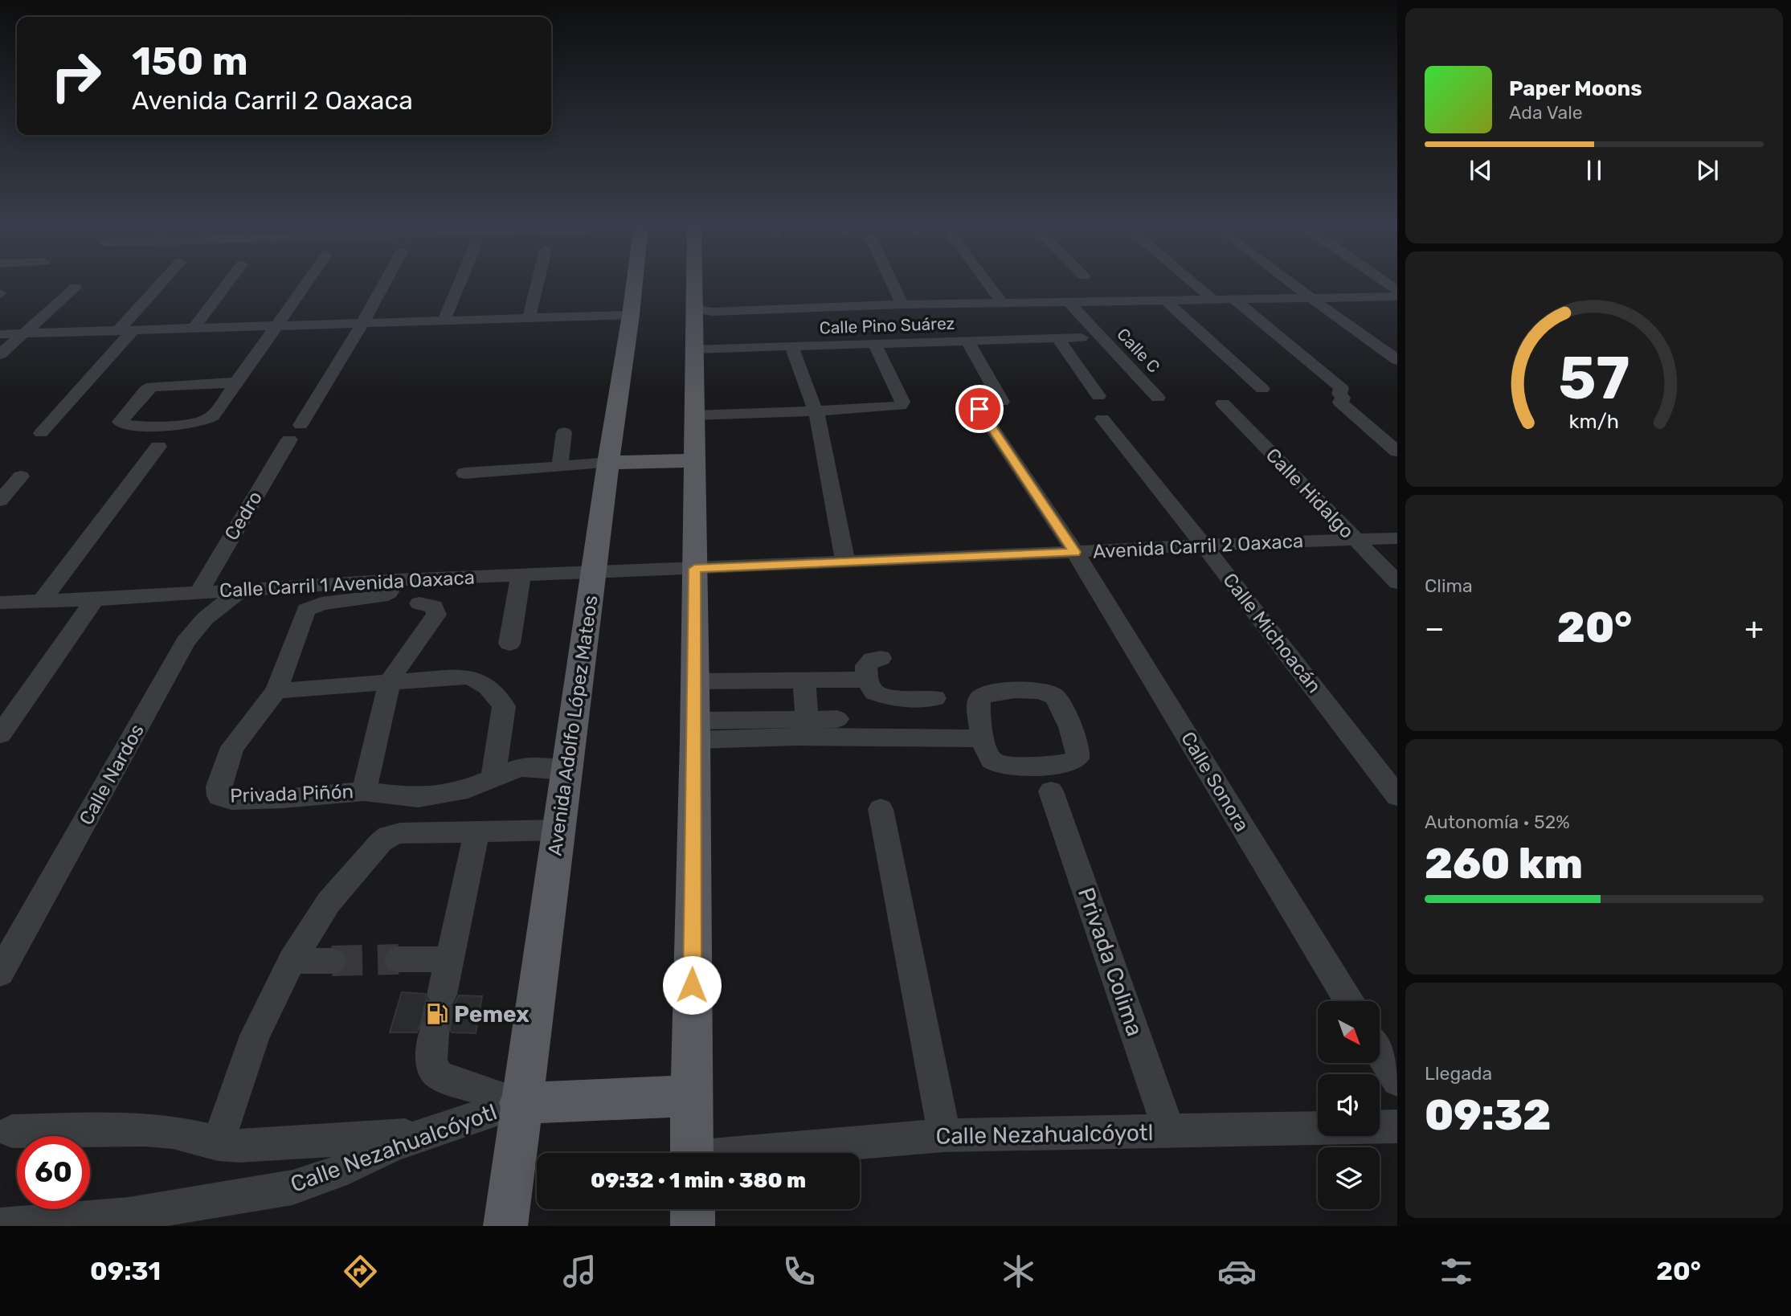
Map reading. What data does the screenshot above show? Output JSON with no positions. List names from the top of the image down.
{
  "streets": {
    "main road": ["Avenida Adolfo López Mateos"],
    "street": [
      "Calle Pino Suárez",
      "Calle C",
      "Calle Hidalgo",
      "Cedro",
      "Avenida Carril 2 Oaxaca",
      "Calle Carril 1 Avenida Oaxaca",
      "Calle Michoacán",
      "Calle Nardos",
      "Calle Sonora",
      "Privada Piñón",
      "Privada Colima",
      "Calle Nezahualcóyotl"
    ]
  },
  "crossings": [
    ["Calle Hidalgo", "Avenida Carril 2 Oaxaca"],
    ["Cedro", "Calle Carril 1 Avenida Oaxaca"],
    ["Avenida Carril 2 Oaxaca", "Calle Carril 1 Avenida Oaxaca"],
    ["Avenida Carril 2 Oaxaca", "Calle Michoacán"],
    ["Avenida Carril 2 Oaxaca", "Calle Sonora"],
    ["Calle Carril 1 Avenida Oaxaca", "Avenida Adolfo López Mateos"],
    ["Calle Carril 1 Avenida Oaxaca", "Calle Nardos"],
    ["Calle Carril 1 Avenida Oaxaca", "Privada Piñón"],
    ["Avenida Adolfo López Mateos", "Privada Piñón"],
    ["Avenida Adolfo López Mateos", "Calle Nezahualcóyotl"],
    ["Privada Colima", "Calle Nezahualcóyotl"]
  ],
  "places": {
    "fuel station": ["Pemex"]
  },
  "north": "bottom right",
  "page": {
    "turn": ["150 m", "Avenida Carril 2 Oaxaca"],
    "song": ["Paper Moons", "Ada Vale"],
    "tile": [
      "Clima",
      ["Autonomía · 52%", "260 km"],
      ["Llegada", "09:32"]
    ],
    "heat": ["−", "20°", "+"],
    "limit": "60",
    "trip": "09:32 · 1 min · 380 m",
    "tabs": ["09:31", "20°"],
    "gauge": ["57", "km/h"]
  }
}
